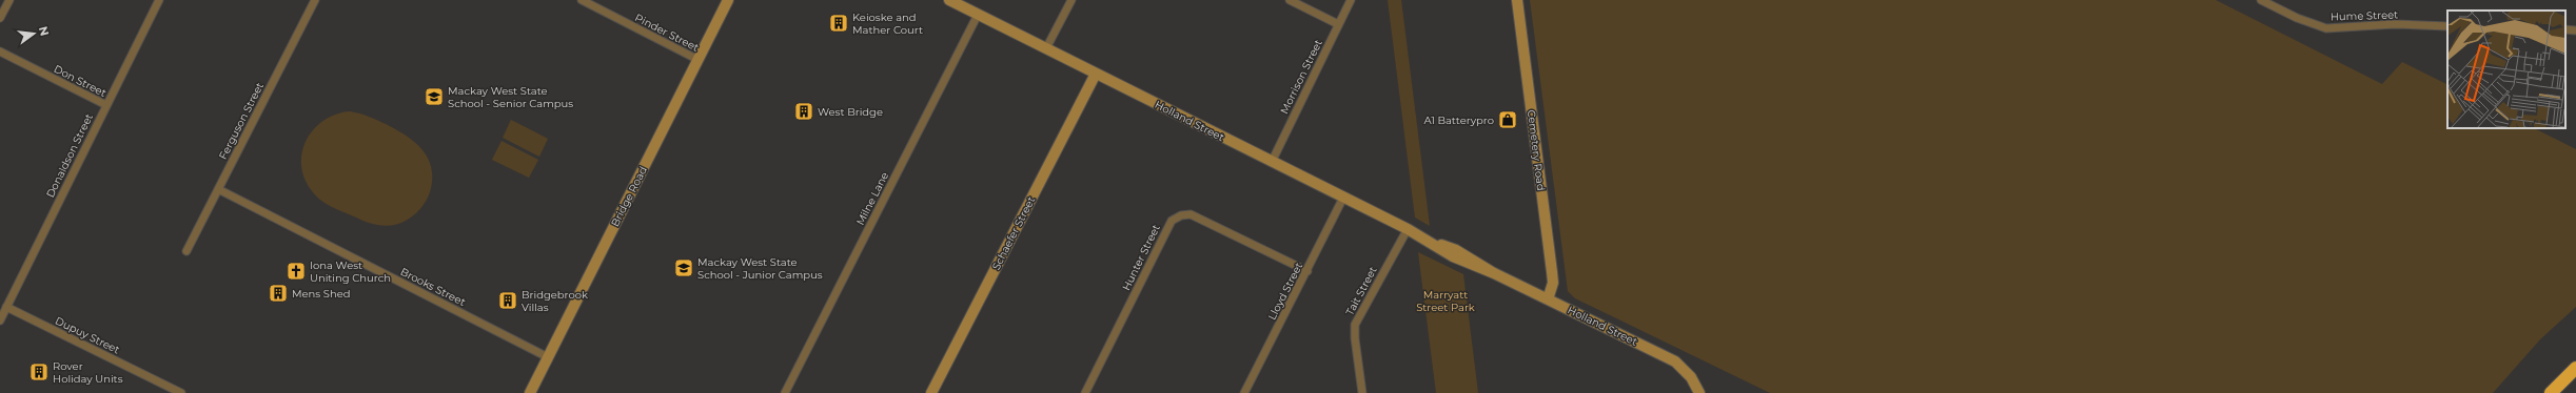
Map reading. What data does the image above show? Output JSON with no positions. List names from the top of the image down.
{
  "streets": {
    "street": [
      "Hume Street",
      "Pinder Street",
      "Morrison Street",
      "Don Street",
      "Ferguson Street",
      "Holland Street",
      "Cemetery Road",
      "Donaldson Street",
      "Bridge Road",
      "Milne Lane",
      "Schaefer Street",
      "Hunter Street",
      "Brooks Street",
      "Lloyd Street",
      "Tait Street",
      "Dupuy Street"
    ]
  },
  "crossings": [
    ["Pinder Street", "Bridge Road"],
    ["Morrison Street", "Holland Street"],
    ["Don Street", "Donaldson Street"],
    ["Ferguson Street", "Brooks Street"],
    ["Holland Street", "Cemetery Road"],
    ["Holland Street", "Milne Lane"],
    ["Holland Street", "Schaefer Street"],
    ["Holland Street", "Lloyd Street"],
    ["Holland Street", "Tait Street"],
    ["Donaldson Street", "Dupuy Street"],
    ["Bridge Road", "Brooks Street"],
    ["Hunter Street", "Lloyd Street"]
  ],
  "parks": ["Marryatt Street Park"],
  "places": {
    "building": [
      "Keioske and Mather Court",
      "West Bridge",
      "Mens Shed",
      "Bridgebrook Villas",
      "Rover Holiday Units"
    ],
    "school or university": ["Mackay West State School - Senior Campus", "Mackay West State School - Junior Campus"],
    "shop": ["A1 Batterypro"],
    "church": ["Iona West Uniting Church"]
  },
  "north": "right"
}
